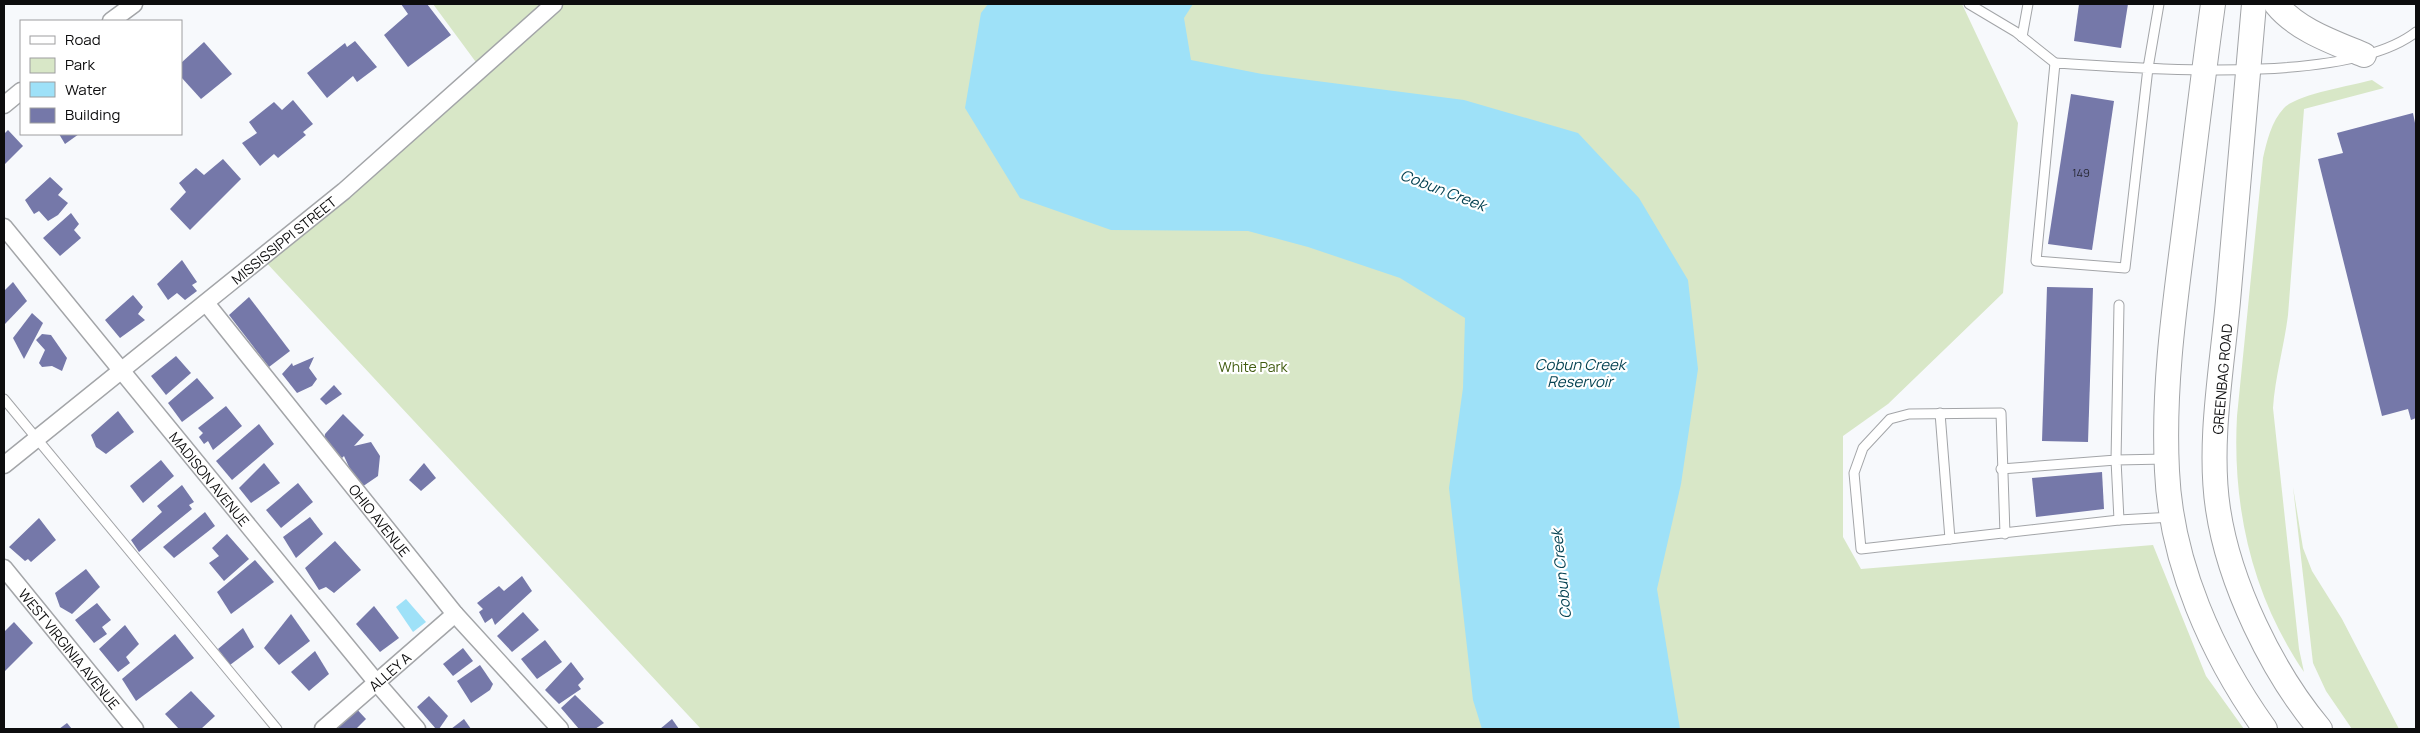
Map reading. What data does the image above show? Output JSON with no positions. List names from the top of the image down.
{
  "streets": {
    "main road": ["GREENBAG ROAD"],
    "street": [
      "MISSISSIPPI STREET",
      "MADISON AVENUE",
      "OHIO AVENUE",
      "WEST VIRGINIA AVENUE",
      "ALLEY A"
    ]
  },
  "crossings": [
    ["MISSISSIPPI STREET", "MADISON AVENUE"],
    ["MISSISSIPPI STREET", "OHIO AVENUE"],
    ["MADISON AVENUE", "ALLEY A"],
    ["OHIO AVENUE", "ALLEY A"]
  ],
  "water": ["Cobun Creek", "Cobun Creek Reservoir"],
  "parks": ["White Park"],
  "house_numbers": ["149"],
  "legend": [
    "Road",
    "Park",
    "Water",
    "Building"
  ]
}
